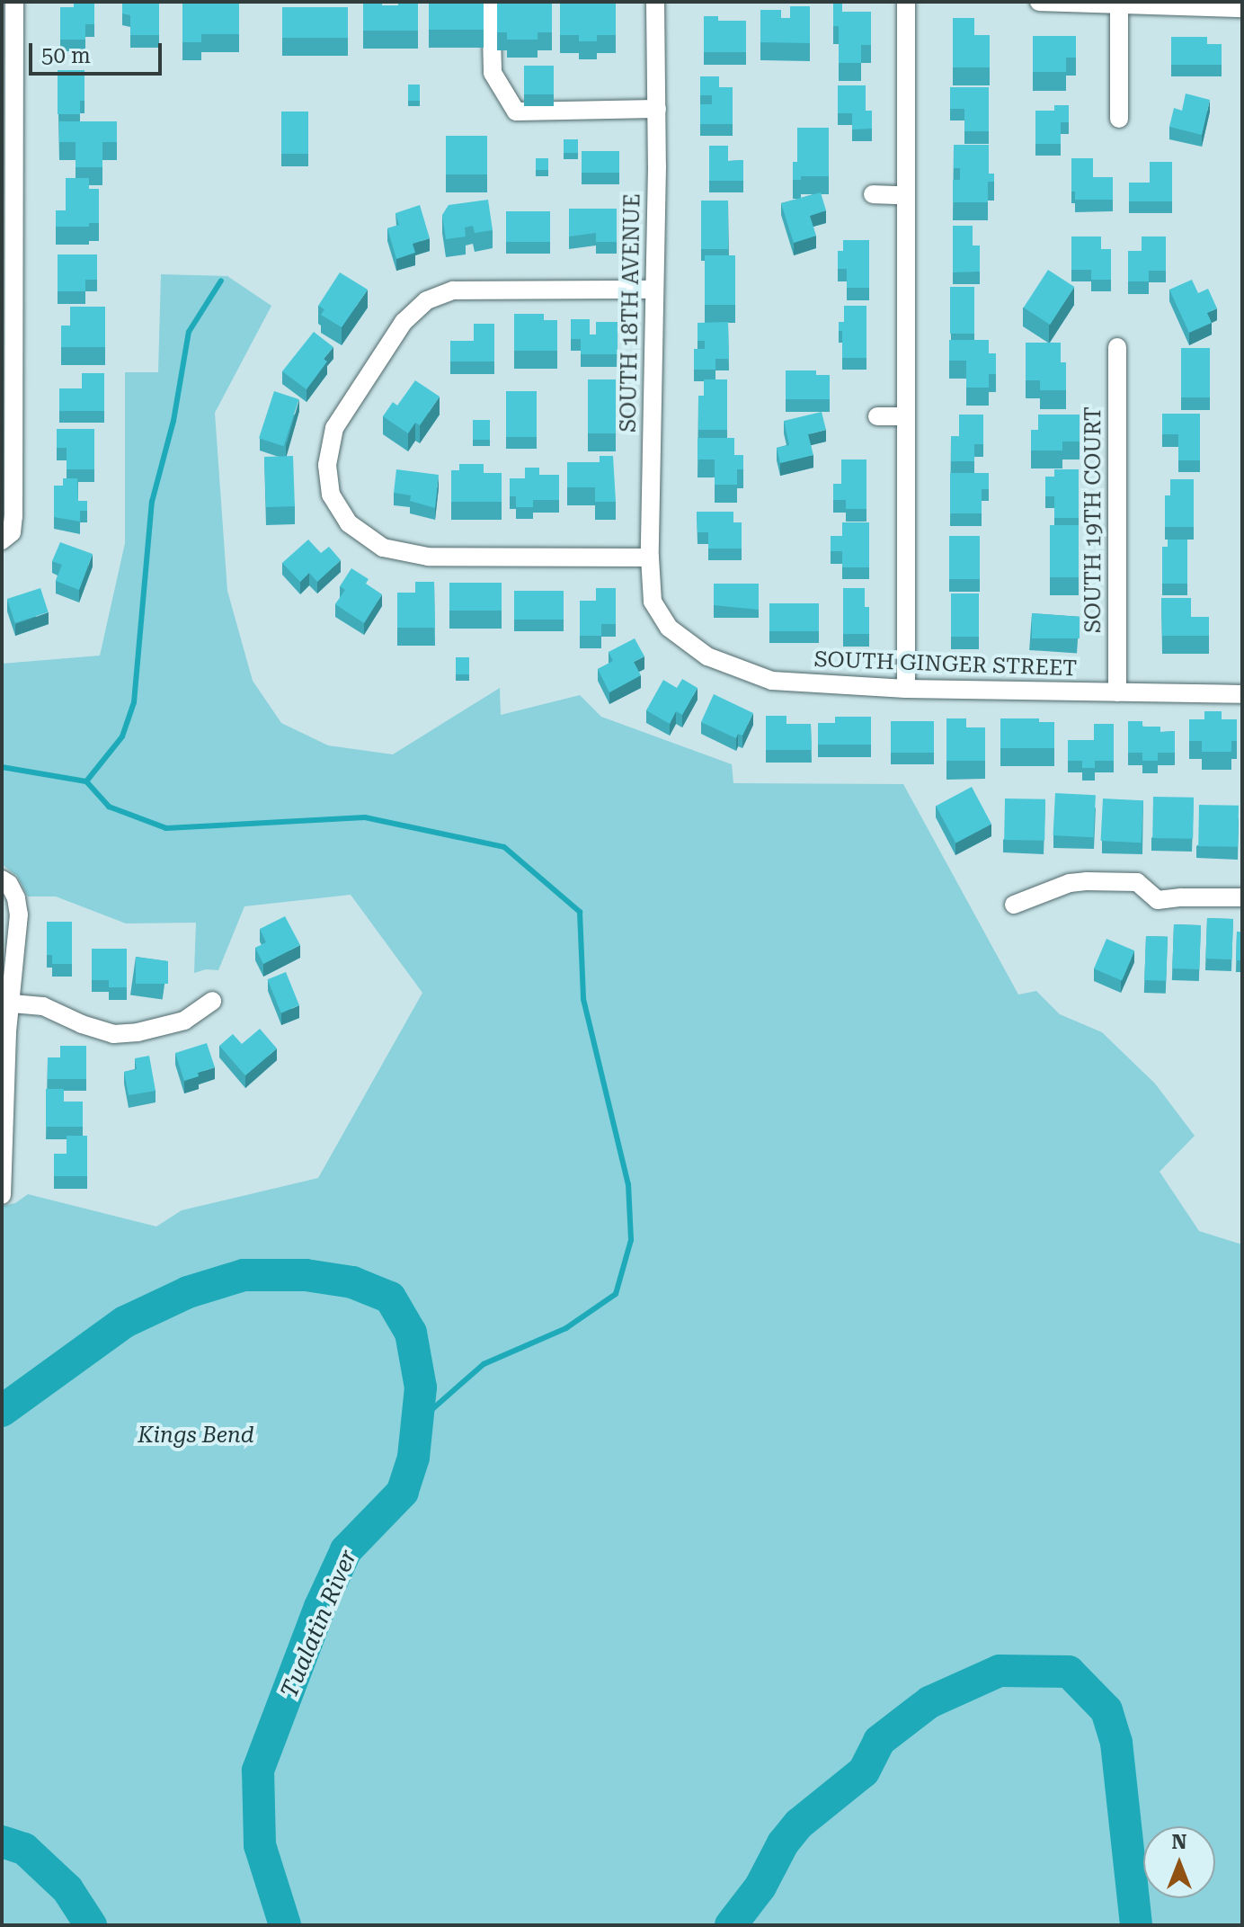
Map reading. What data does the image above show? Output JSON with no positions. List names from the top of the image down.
{
  "streets": {
    "street": ["SOUTH 18TH AVENUE", "SOUTH 19TH COURT", "SOUTH GINGER STREET"]
  },
  "crossings": [
    ["SOUTH 18TH AVENUE", "SOUTH GINGER STREET"],
    ["SOUTH 19TH COURT", "SOUTH GINGER STREET"]
  ],
  "water": ["Tualatin River"],
  "parks": ["Kings Bend"],
  "scale_bar": "50 m",
  "north": "top"
}
